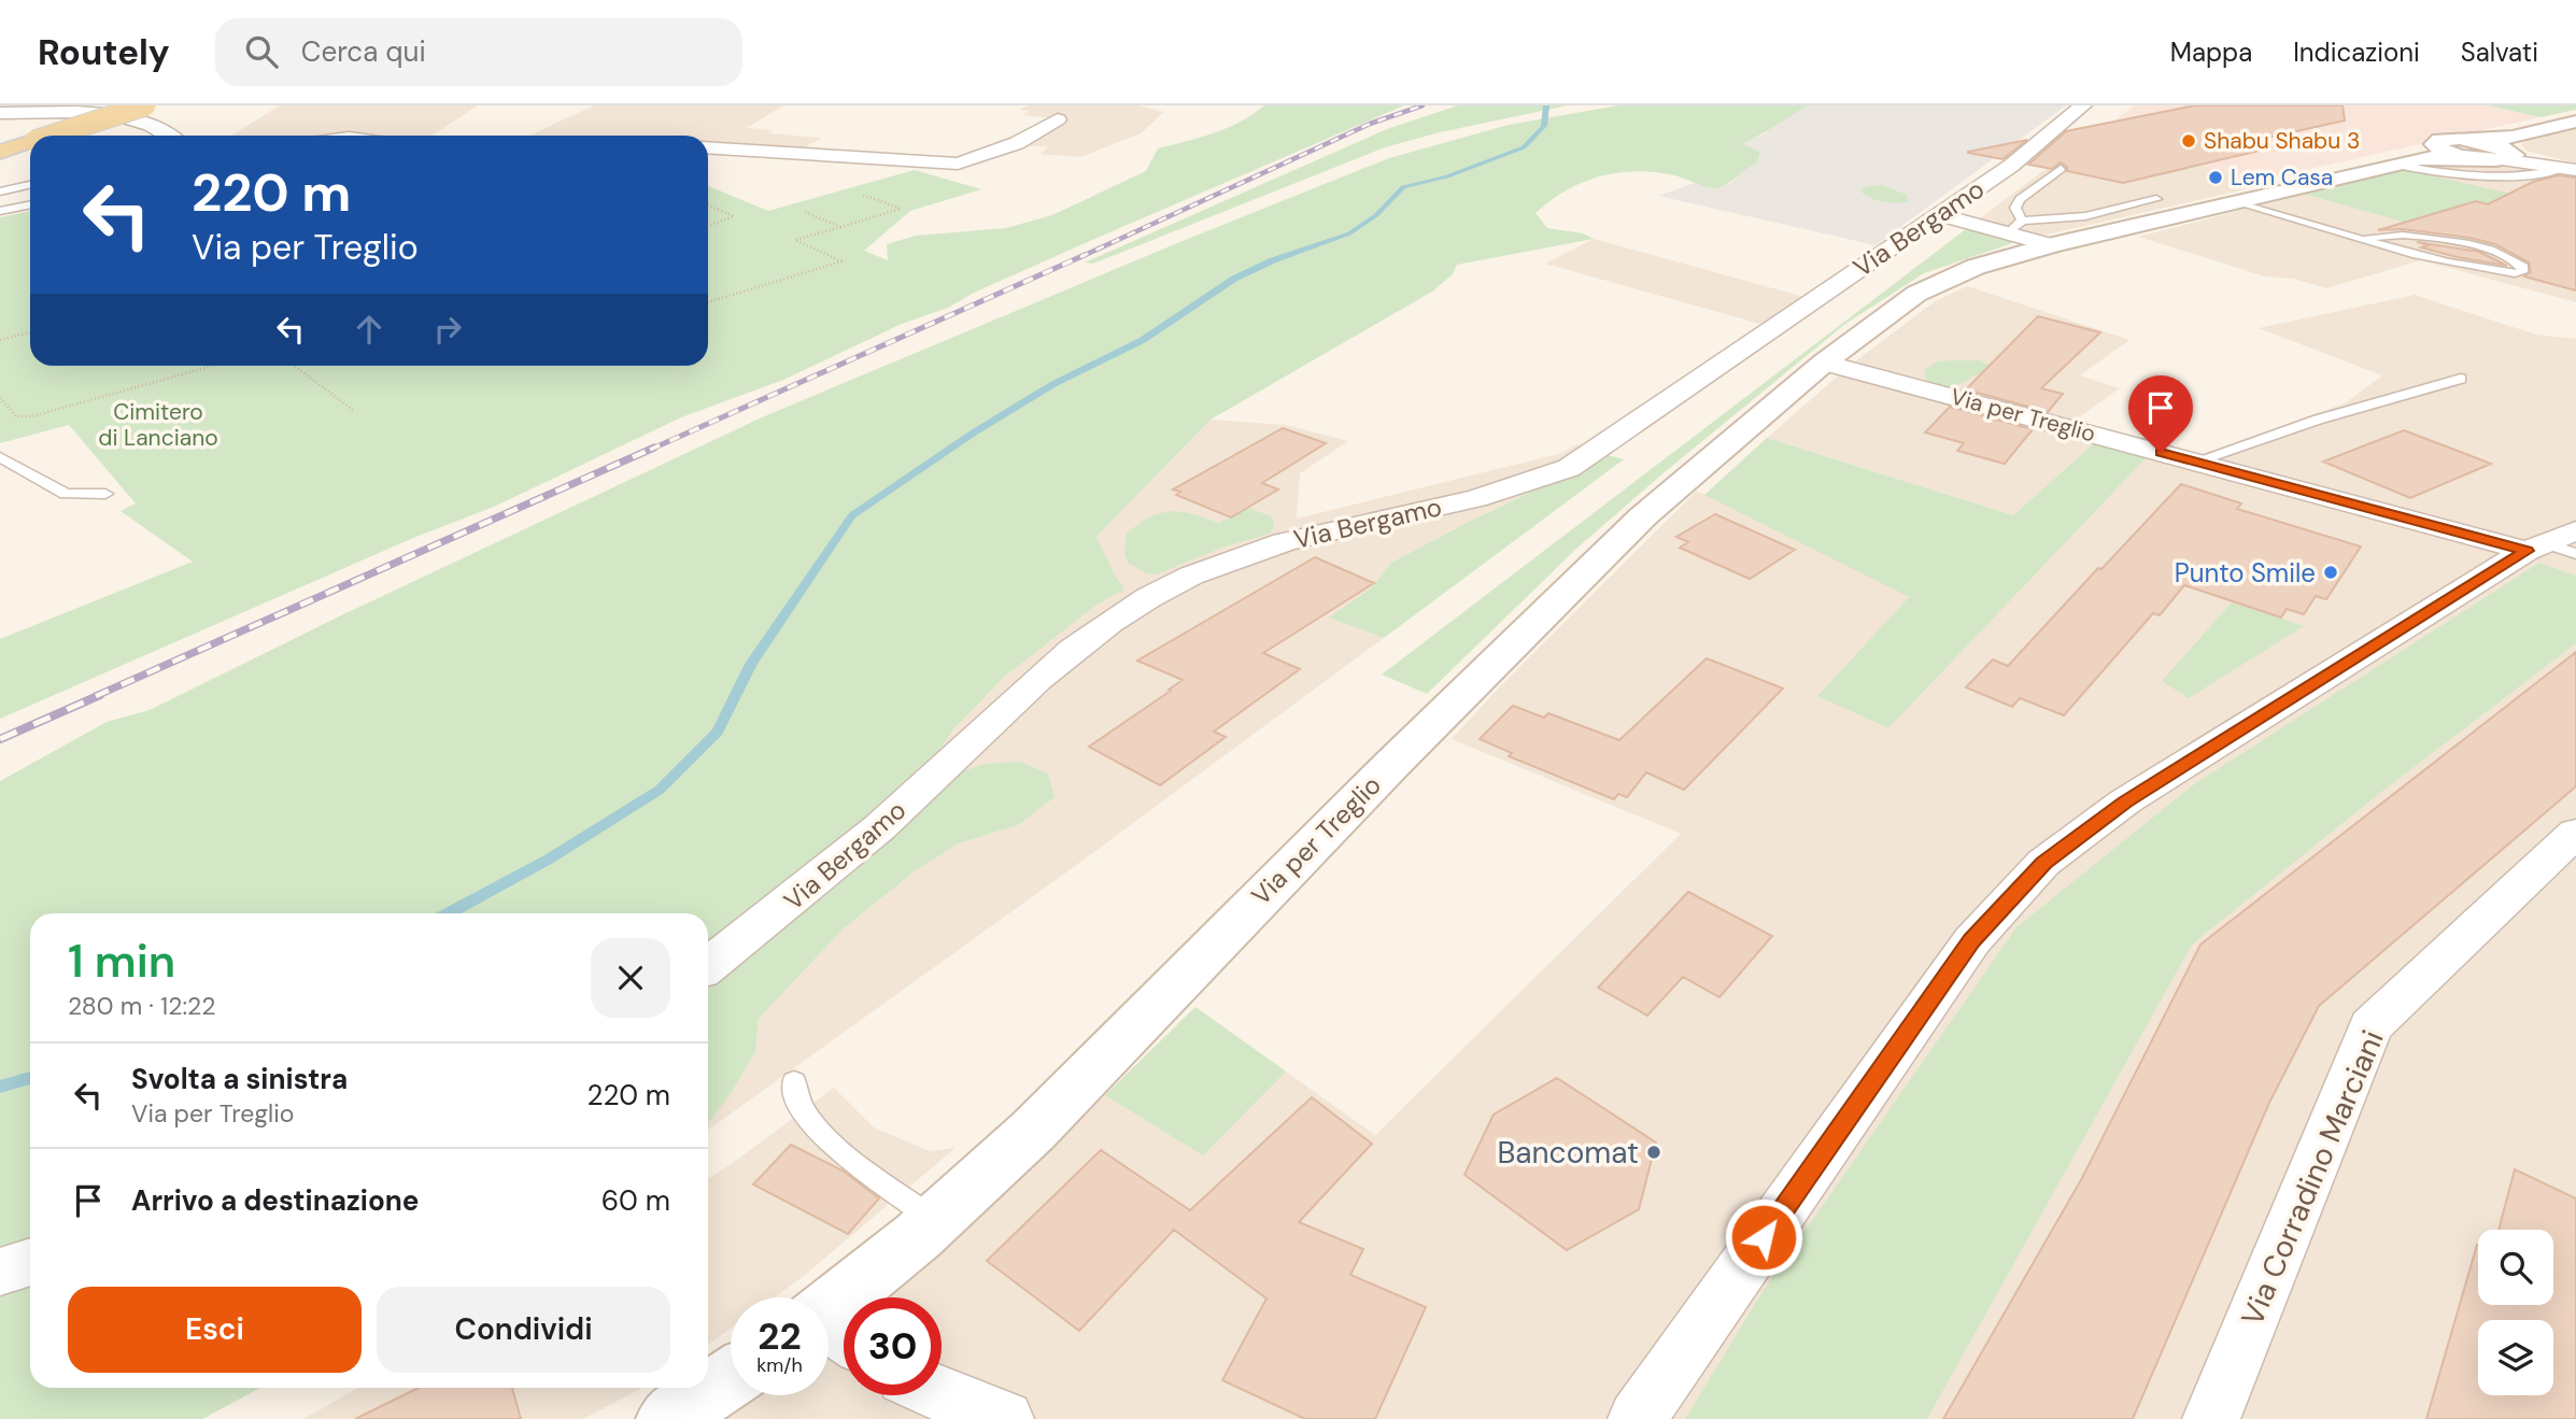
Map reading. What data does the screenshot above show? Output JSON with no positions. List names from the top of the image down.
{
  "streets": {
    "main road": ["Via per Treglio"],
    "street": ["Via Bergamo", "Via Corradino Marciani"]
  },
  "parks": ["Cimitero di Lanciano"],
  "places": [
    "Shabu Shabu 3",
    "Lem Casa",
    "Punto Smile",
    "Bancomat"
  ],
  "page": {
    "header": "Routely",
    "search": "Cerca qui",
    "nav": ["Mappa", "Indicazioni", "Salvati"],
    "turn": ["220 m", "Via per Treglio"],
    "heading": ["1 min", "280 m · 12:22"],
    "list": [
      {
        "name": "Svolta a sinistra",
        "note": "Via per Treglio",
        "value": "220 m"
      },
      {
        "name": "Arrivo a destinazione",
        "value": "60 m"
      }
    ],
    "buttons": ["Esci", "Condividi"],
    "speed": "22 km/h",
    "limit": "30"
  }
}
